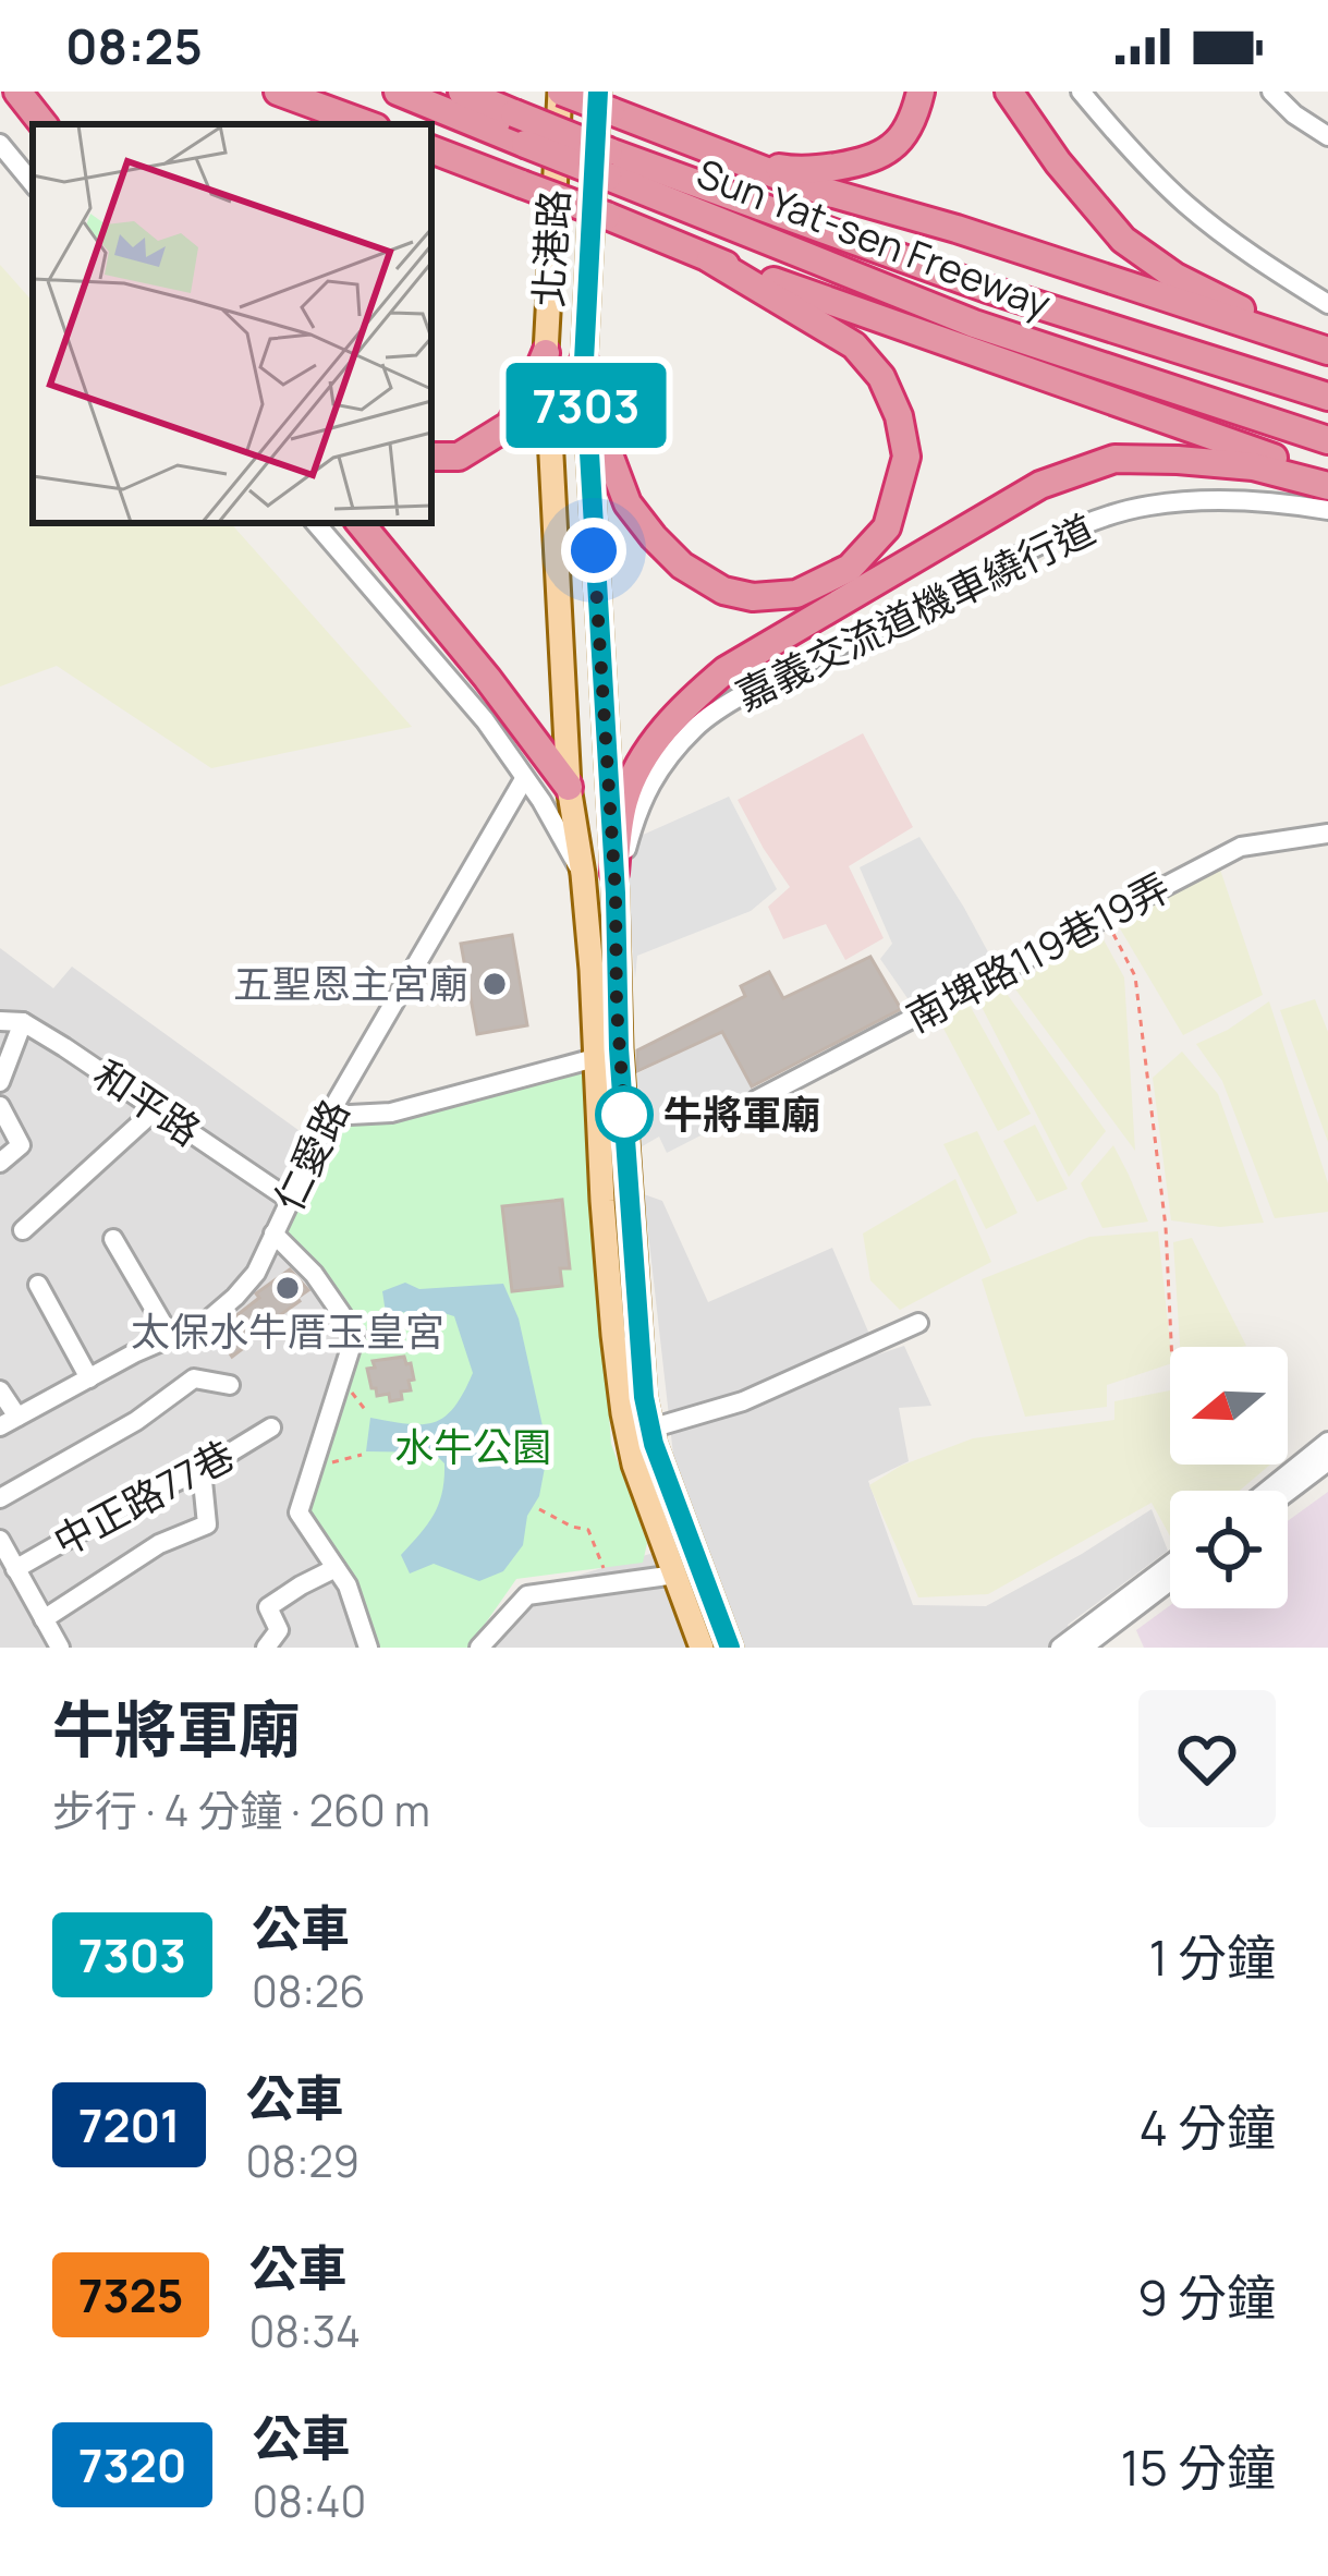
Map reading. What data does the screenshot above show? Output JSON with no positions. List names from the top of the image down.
{
  "streets": {
    "highway": ["Sun Yat-sen Freeway"],
    "main road": ["北港路"],
    "street": [
      "嘉義交流道機車繞行道",
      "南埤路119巷19弄",
      "和平路",
      "仁愛路",
      "中正路77巷"
    ]
  },
  "crossings": [
    ["北港路", "嘉義交流道機車繞行道"],
    ["和平路", "仁愛路"]
  ],
  "parks": ["水牛公園"],
  "places": ["五聖恩主宮廟", "牛將軍廟", "太保水牛厝玉皇宮"],
  "lines": ["bus line 7303"],
  "north": "left",
  "page": {
    "status": "08:25",
    "on_map": "7303",
    "heading": ["牛將軍廟", "步行 · 4 分鐘 · 260 m"],
    "list": [
      {
        "mark": "7303",
        "name": "公車",
        "note": "08:26",
        "value": "1 分鐘"
      },
      {
        "mark": "7201",
        "name": "公車",
        "note": "08:29",
        "value": "4 分鐘"
      },
      {
        "mark": "7325",
        "name": "公車",
        "note": "08:34",
        "value": "9 分鐘"
      },
      {
        "mark": "7320",
        "name": "公車",
        "note": "08:40",
        "value": "15 分鐘"
      }
    ]
  }
}
